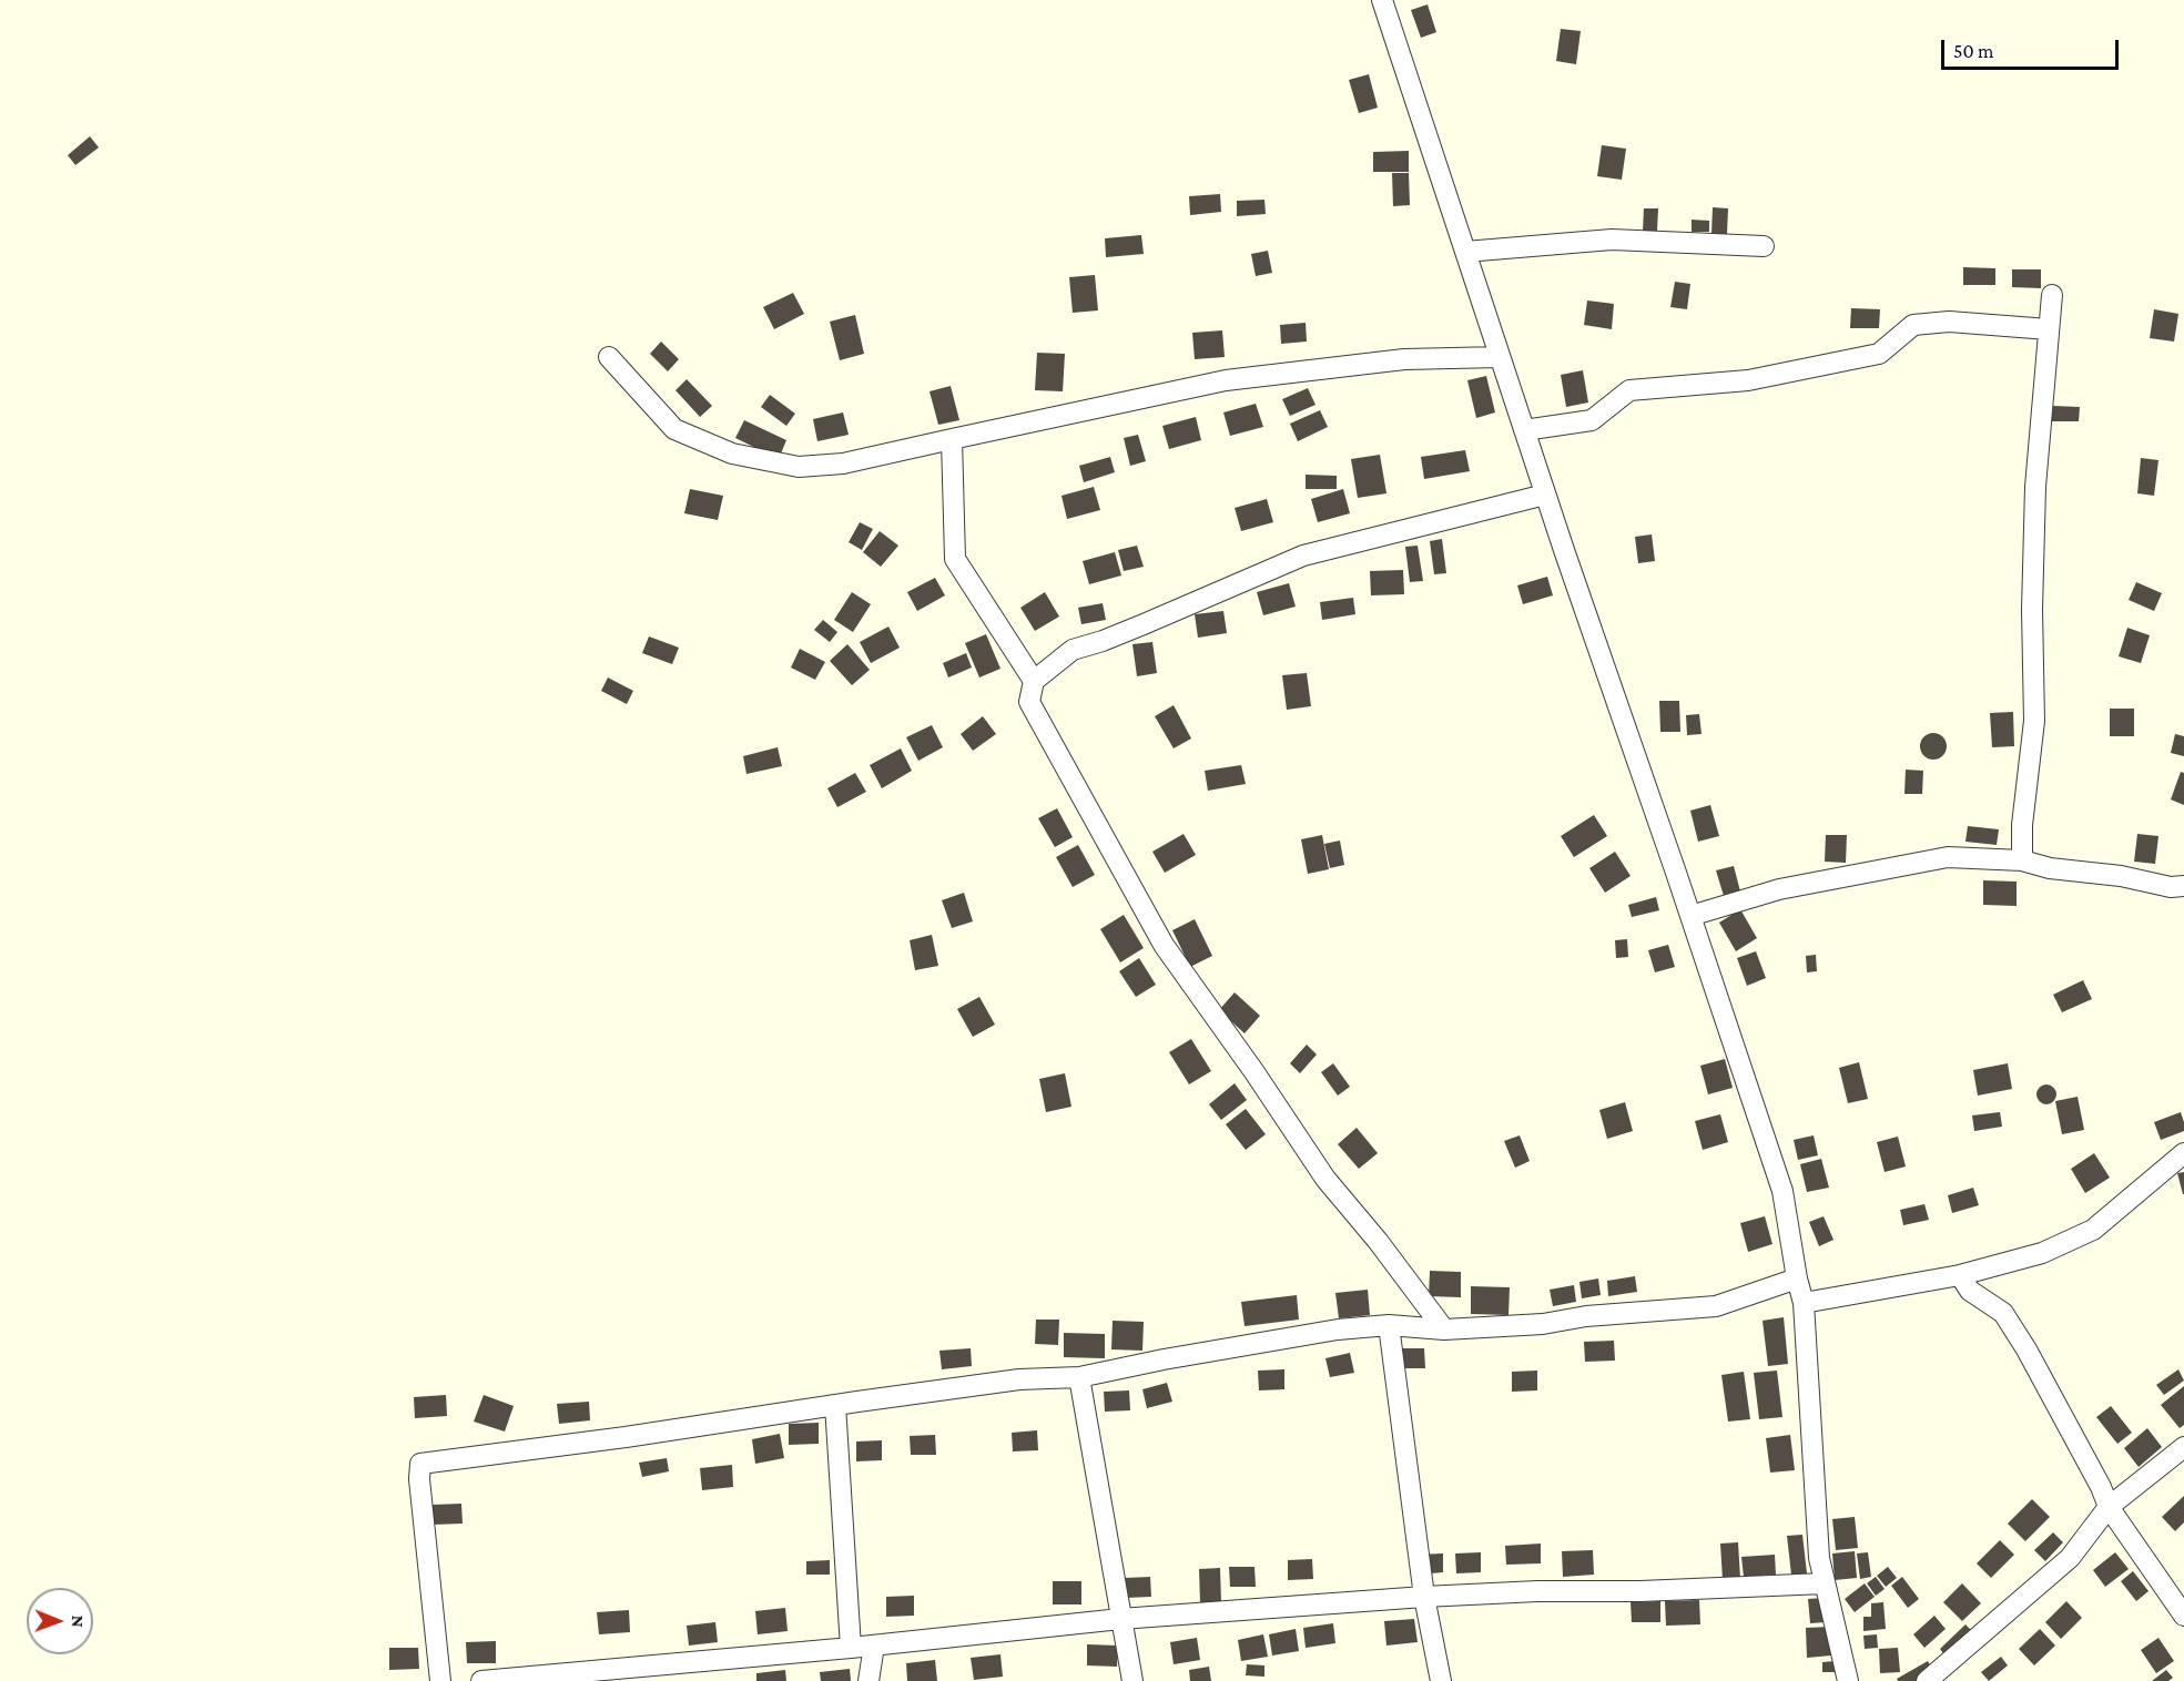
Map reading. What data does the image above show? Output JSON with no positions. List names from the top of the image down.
{
  "scale_bar": "50 m",
  "north": "right"
}
